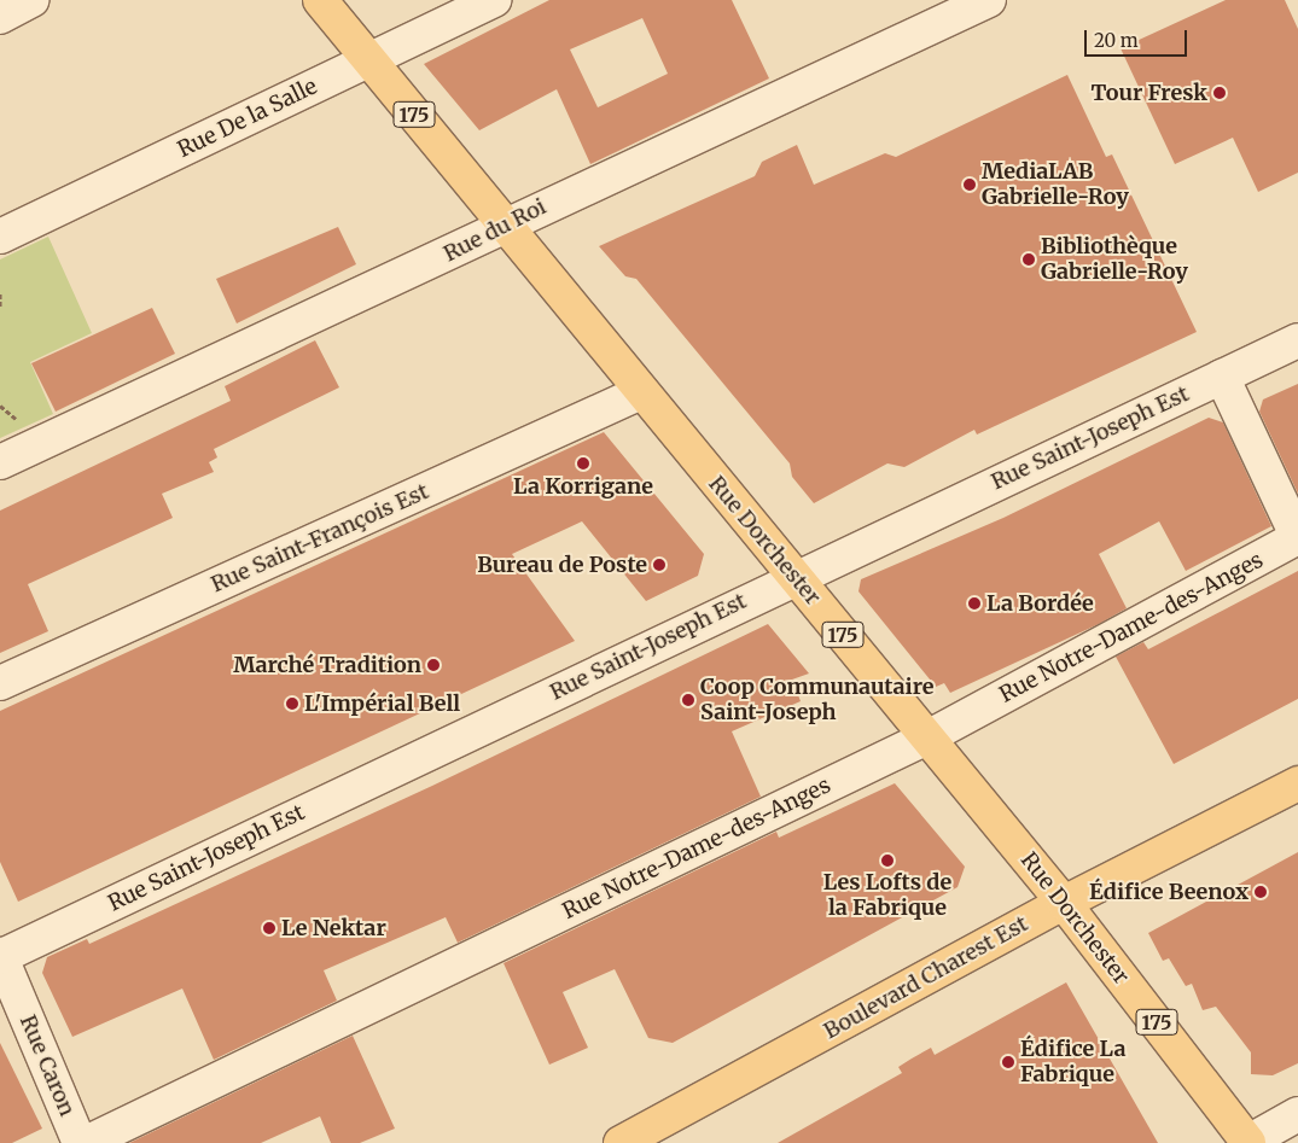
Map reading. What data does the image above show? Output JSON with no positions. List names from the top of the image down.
{
  "streets": {
    "main road": ["175", "Rue Dorchester", "Boulevard Charest Est"],
    "street": [
      "Rue De la Salle",
      "Rue du Roi",
      "Rue Saint-Joseph Est",
      "Rue Saint-François Est",
      "Rue Notre-Dame-des-Anges",
      "Rue Caron"
    ]
  },
  "crossings": [
    ["Rue De la Salle", "Rue Dorchester"],
    ["Rue du Roi", "Rue Dorchester"],
    ["Rue Saint-Joseph Est", "Rue Dorchester"],
    ["Rue Saint-Joseph Est", "Rue Caron"],
    ["Rue Saint-François Est", "Rue Dorchester"],
    ["Rue Dorchester", "Rue Notre-Dame-des-Anges"],
    ["Rue Dorchester", "Boulevard Charest Est"]
  ],
  "places": [
    "Tour Fresk",
    "MediaLAB Gabrielle-Roy",
    "Bibliothèque Gabrielle-Roy",
    "La Korrigane",
    "Bureau de Poste",
    "La Bordée",
    "Marché Tradition",
    "Coop Communautaire Saint-Joseph",
    "L'Impérial Bell",
    "Les Lofts de la Fabrique",
    "Édifice Beenox",
    "Le Nektar",
    "Édifice La Fabrique"
  ],
  "scale_bar": "20 m"
}
